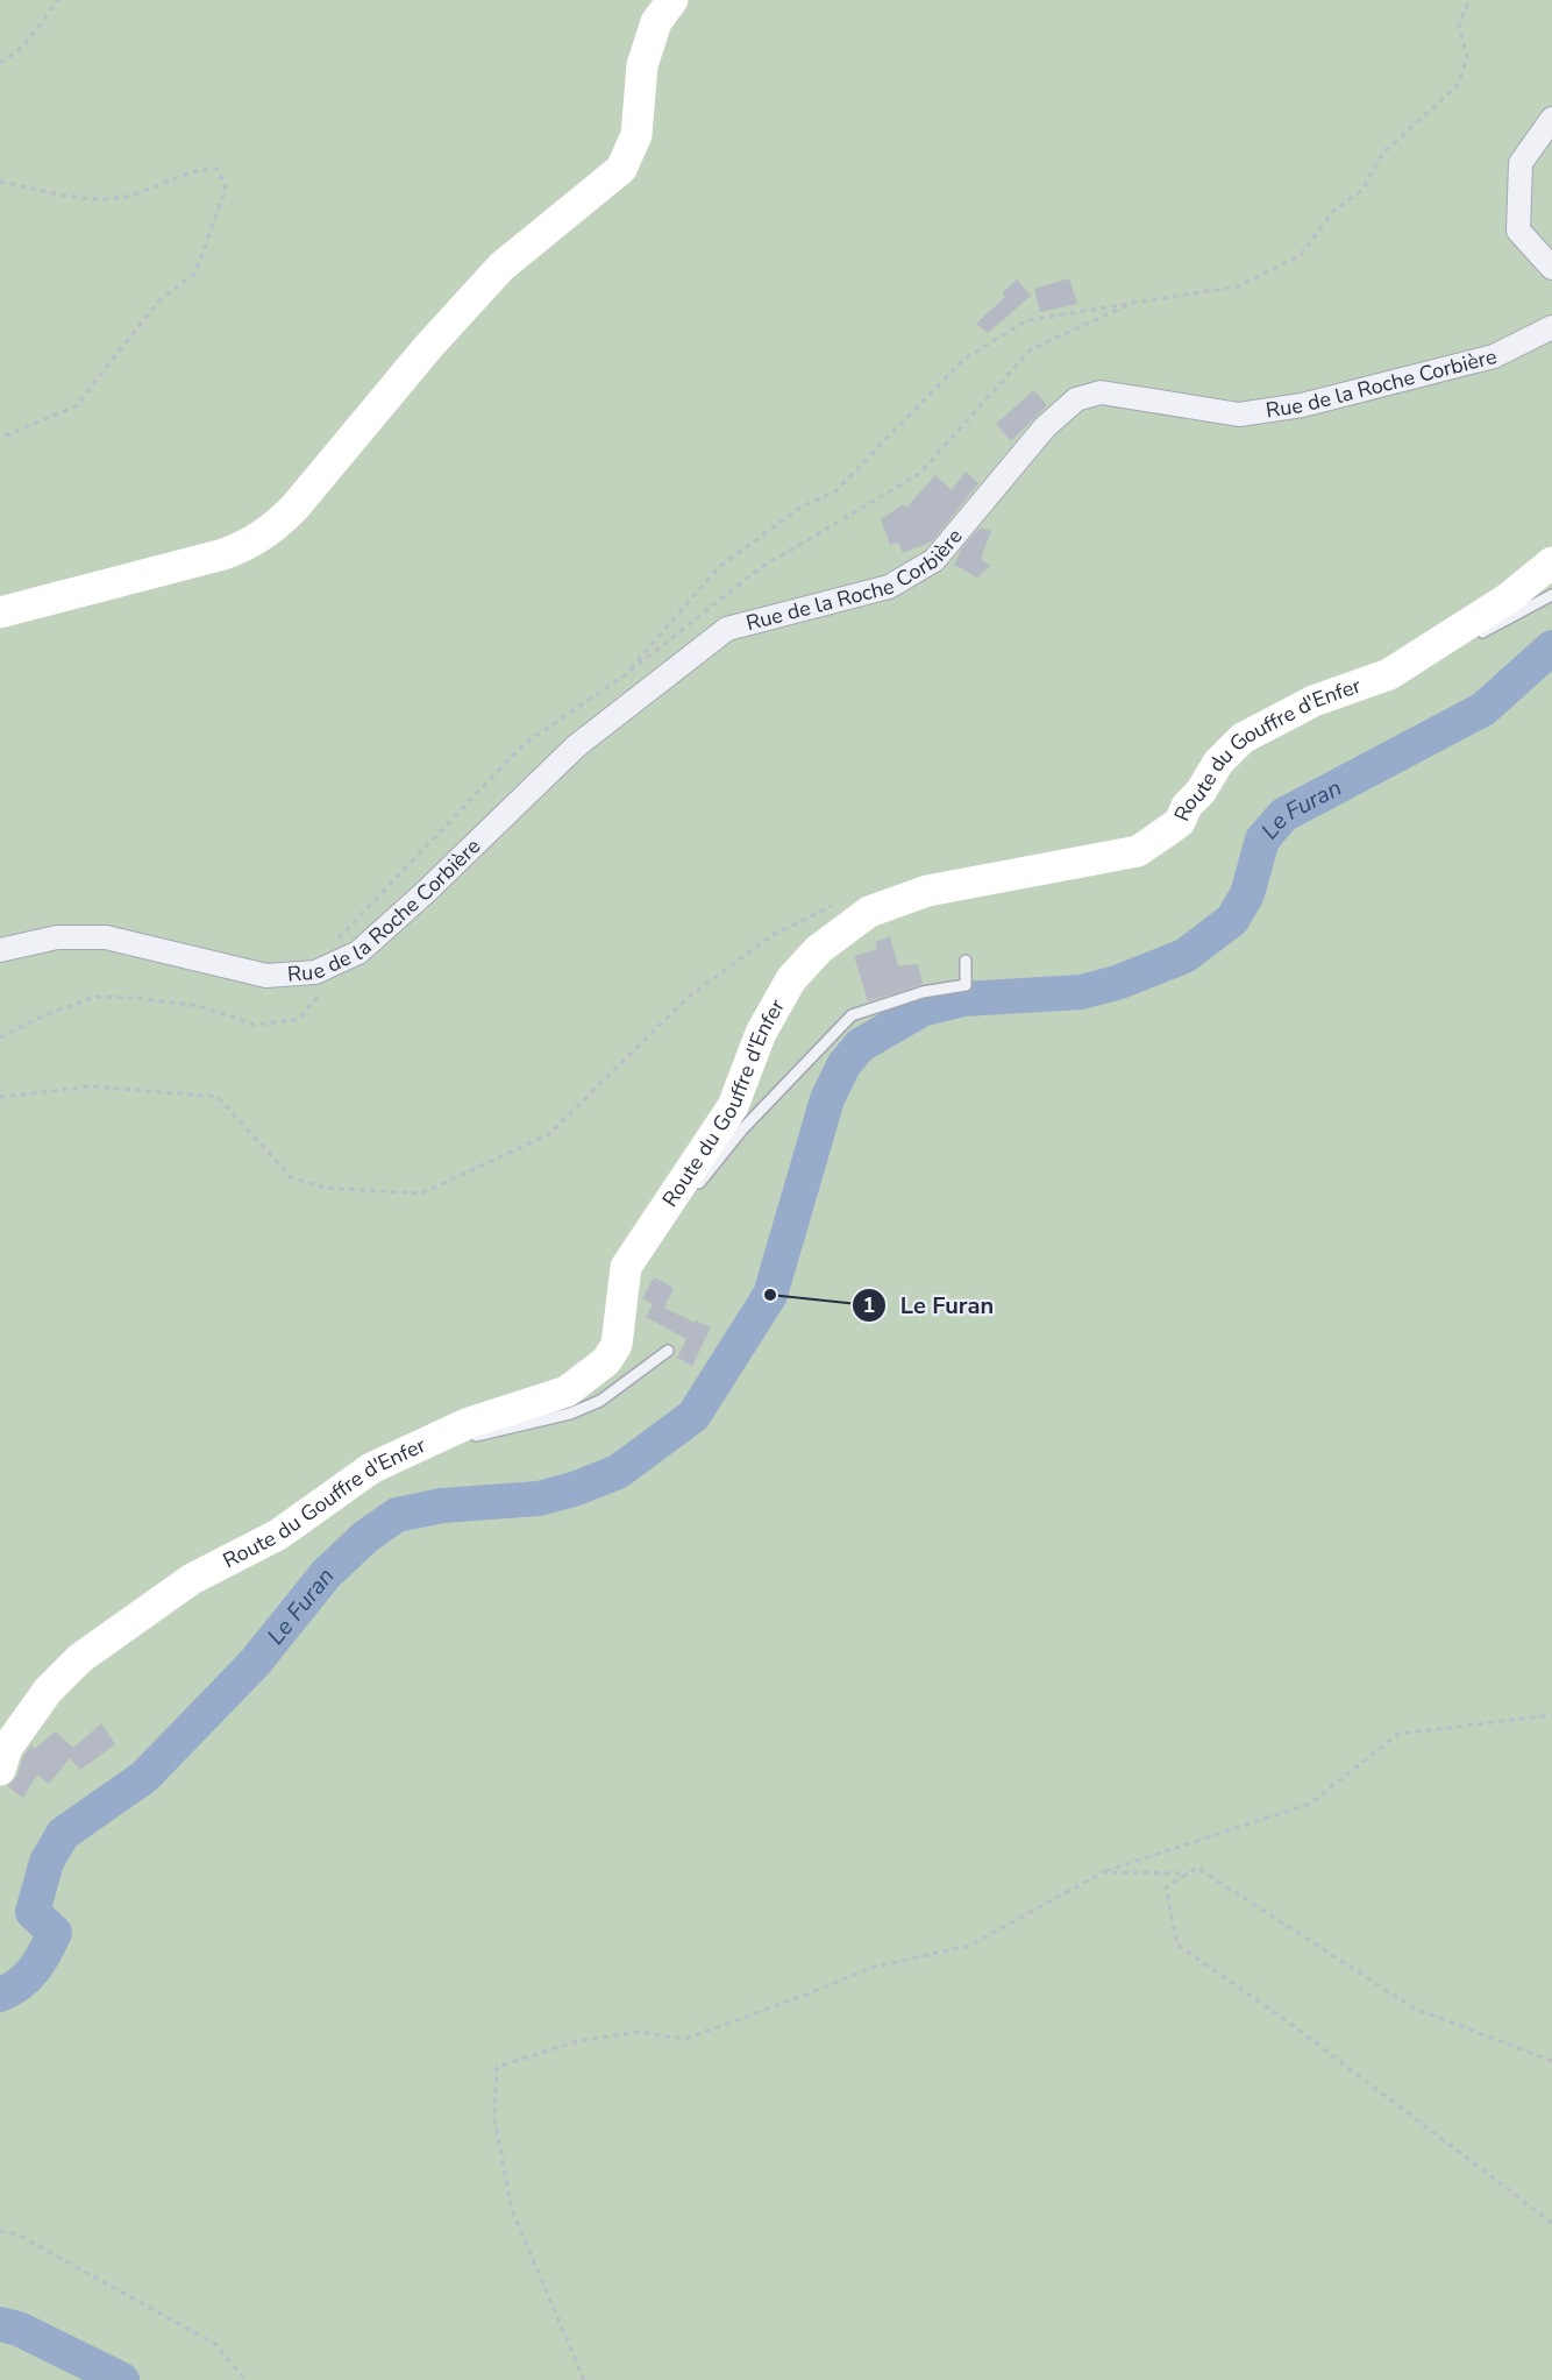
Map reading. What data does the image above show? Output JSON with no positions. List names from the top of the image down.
{
  "streets": {
    "street": ["Rue de la Roche Corbière", "Route du Gouffre d'Enfer"]
  },
  "water": ["Le Furan"],
  "places": ["Le Furan"]
}
